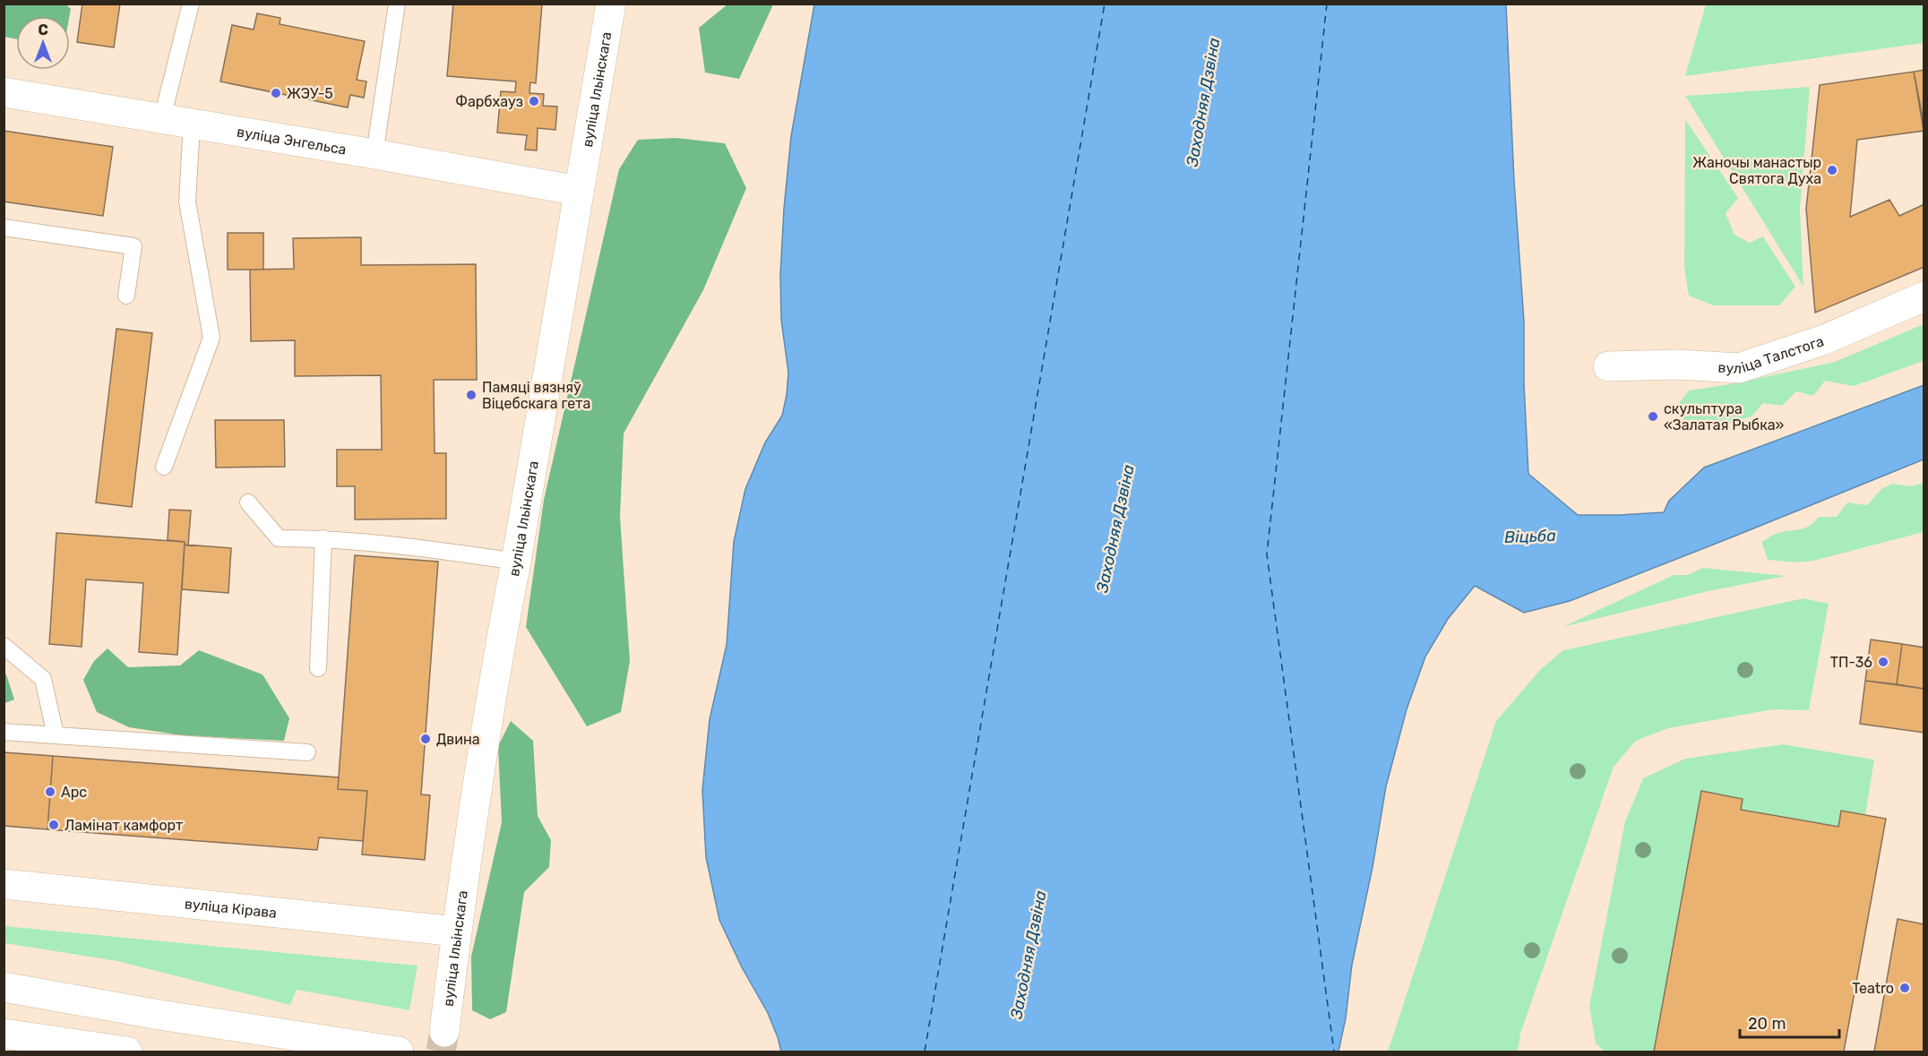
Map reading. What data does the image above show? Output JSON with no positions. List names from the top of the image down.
{
  "streets": {
    "street": [
      "вуліца Ільінскага",
      "вуліца Энгельса",
      "вуліца Талстога",
      "вуліца Кірава"
    ]
  },
  "crossings": [
    ["вуліца Ільінскага", "вуліца Энгельса"],
    ["вуліца Ільінскага", "вуліца Кірава"]
  ],
  "water": ["Заходняя Дзвіна", "Віцьба"],
  "places": [
    "ЖЭУ-5",
    "Фарбхауз",
    "Жаночы манастыр Святога Духа",
    "Памяці вязняў Віцебскага гета",
    "скульптура «Залатая Рыбка»",
    "ТП-36",
    "Двина",
    "Арс",
    "Ламінат камфорт",
    "Teatro"
  ],
  "scale_bar": "20 m",
  "north": "top"
}
